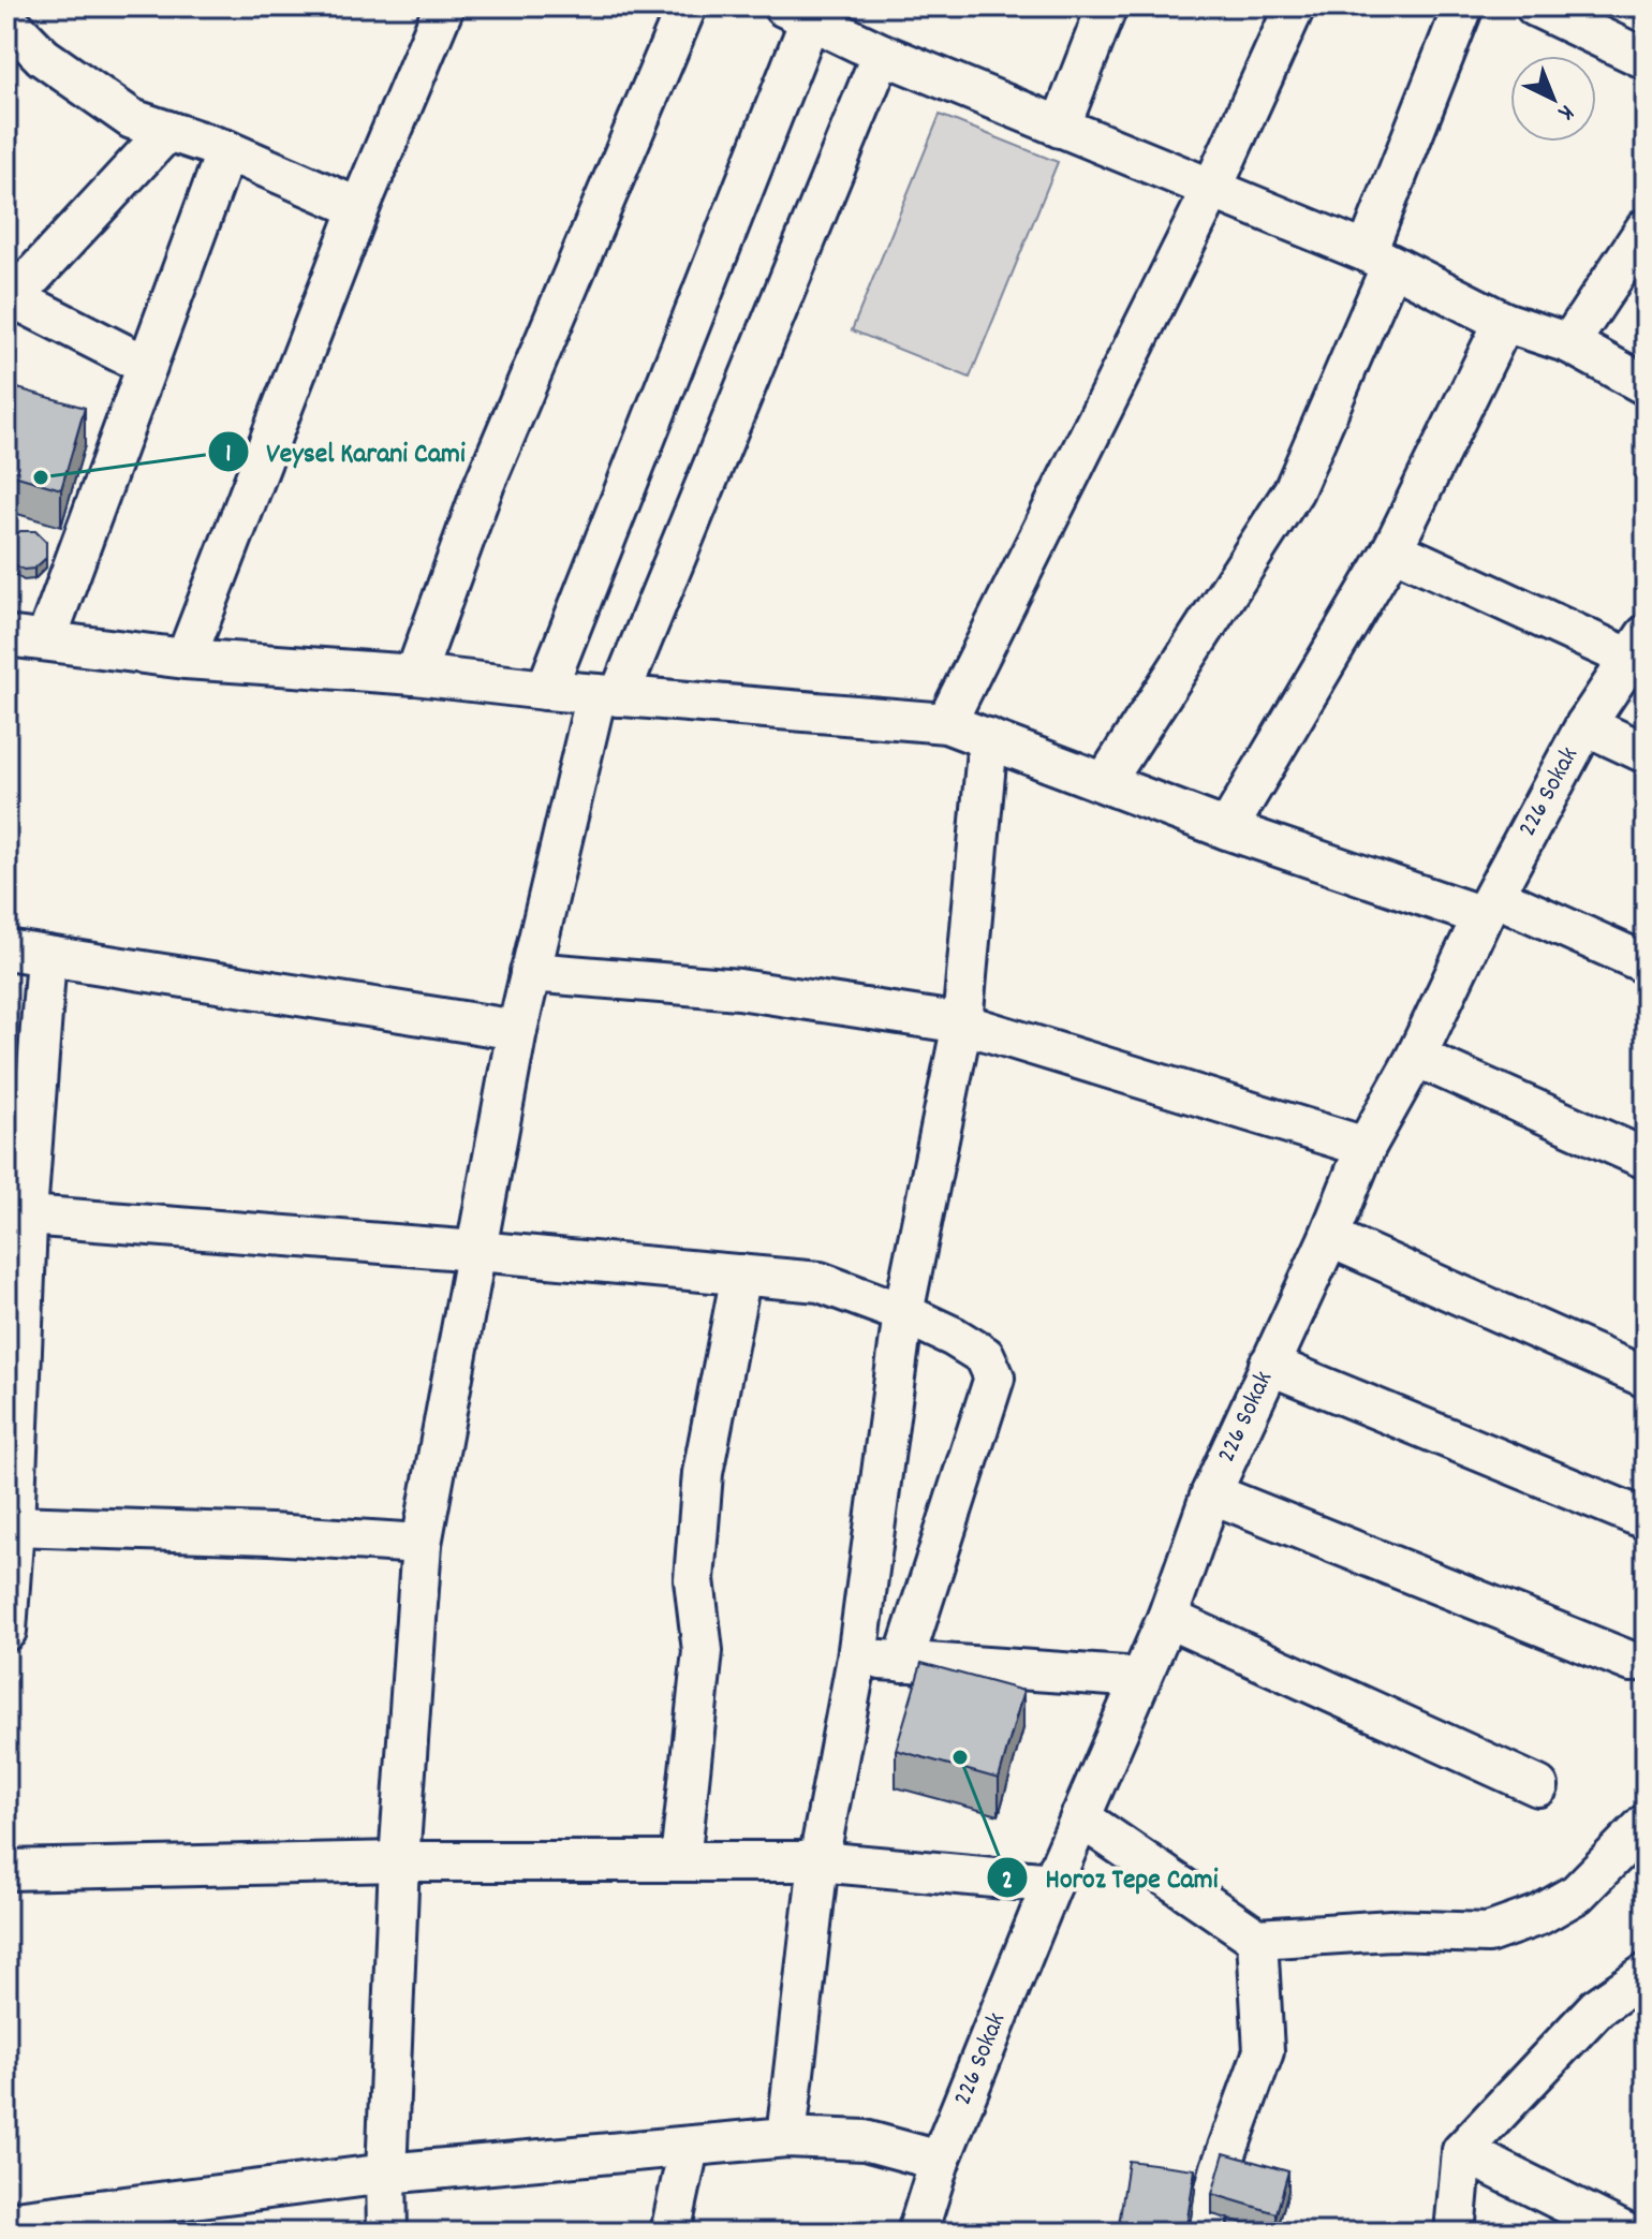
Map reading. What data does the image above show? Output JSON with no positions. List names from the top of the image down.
{
  "streets": {
    "street": ["226 Sokak"]
  },
  "places": ["Veysel Karani Cami", "Horoz Tepe Cami"],
  "north": "bottom right"
}
